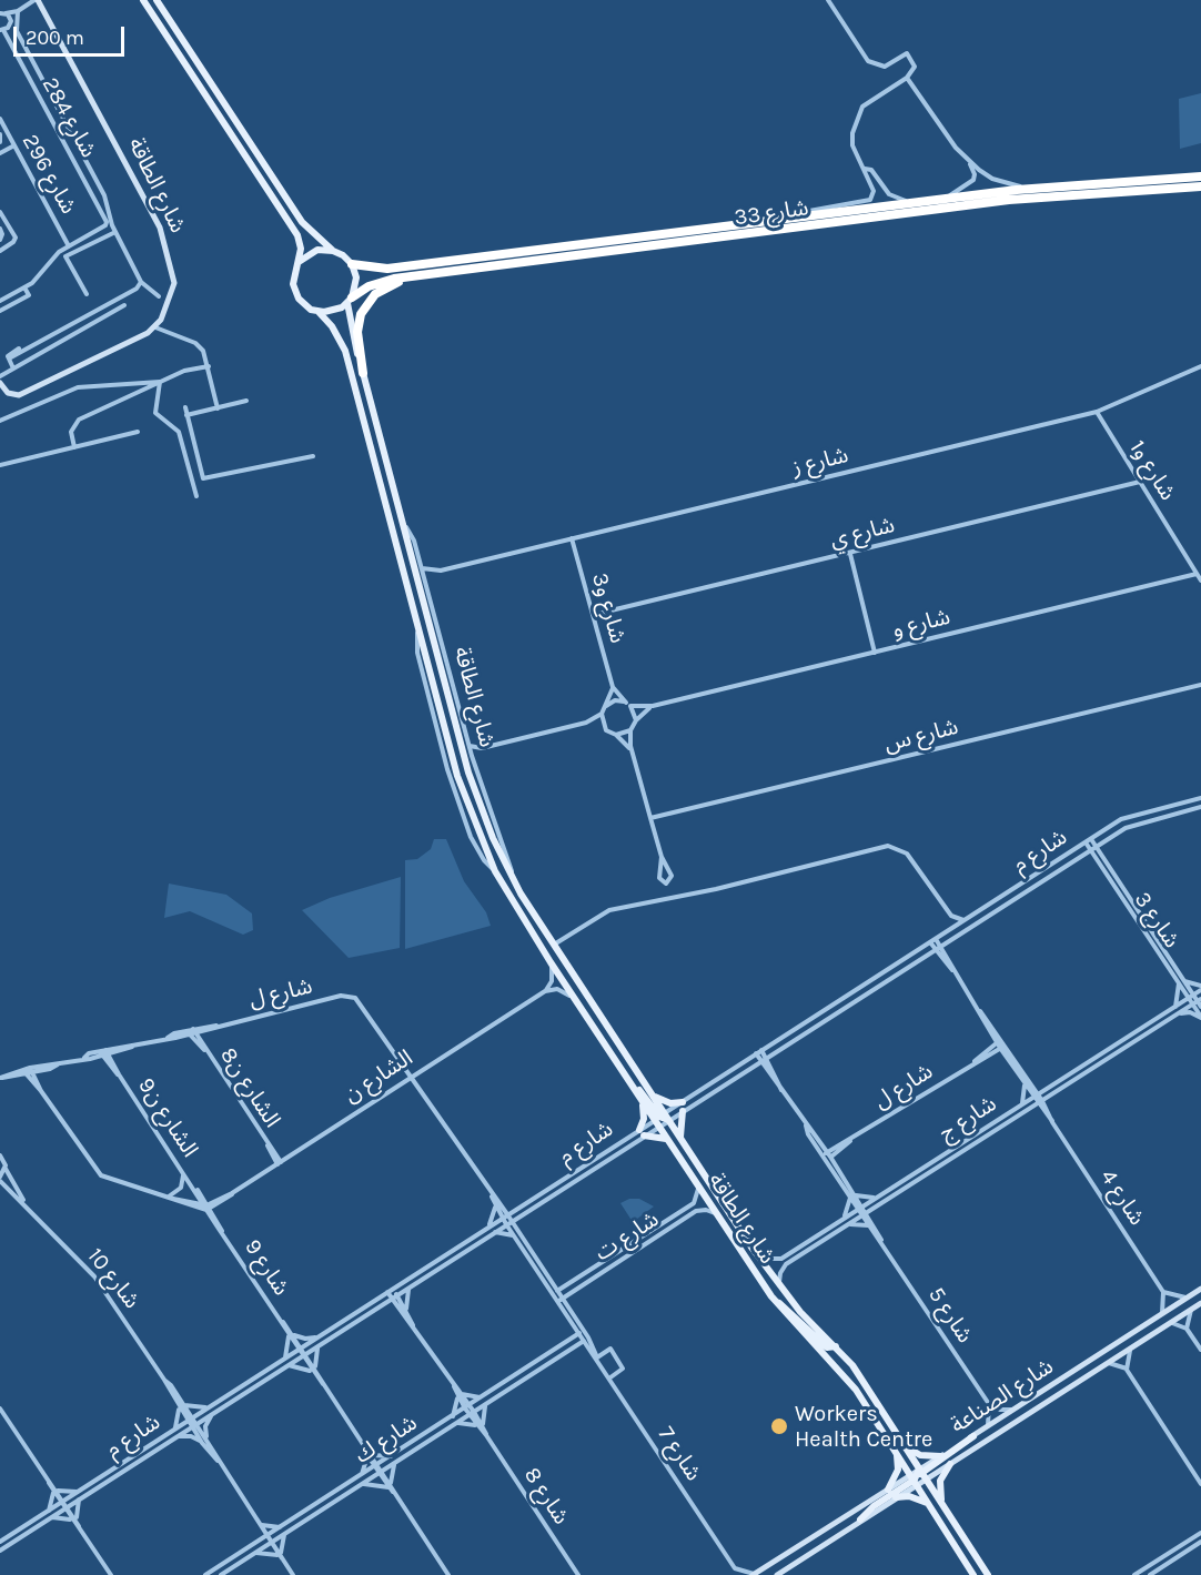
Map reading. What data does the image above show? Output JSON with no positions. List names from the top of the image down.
{
  "streets": {
    "highway": ["شارع 33"],
    "main road": ["شارع الطاقة"],
    "street": [
      "شارع 284",
      "شارع 296",
      "شارع ز",
      "شارع و1",
      "شارع ي",
      "شارع و3",
      "شارع و",
      "شارع س",
      "شارع م",
      "شارع 3",
      "شارع ل",
      "الشارع ن",
      "الشارع ن8",
      "الشارع ن9",
      "شارع ج",
      "شارع 4",
      "شارع ت",
      "شارع 9",
      "شارع 10",
      "شارع 5",
      "شارع الصناعة",
      "شارع ك",
      "شارع 7",
      "شارع 8"
    ]
  },
  "crossings": [
    ["شارع 284", "شارع 296"],
    ["شارع الطاقة", "شارع 33"],
    ["شارع الطاقة", "شارع ز"],
    ["شارع الطاقة", "شارع م"],
    ["شارع الطاقة", "شارع ج"],
    ["شارع الطاقة", "شارع ت"],
    ["شارع الطاقة", "شارع الصناعة"],
    ["شارع ز", "شارع و1"],
    ["شارع ز", "شارع و3"],
    ["شارع و1", "شارع ي"],
    ["شارع و1", "شارع و"],
    ["شارع ي", "شارع و3"],
    ["شارع و3", "شارع و"],
    ["شارع م", "شارع 3"],
    ["شارع م", "شارع 4"],
    ["شارع م", "شارع 9"],
    ["شارع م", "شارع 10"],
    ["شارع م", "شارع 5"],
    ["شارع م", "شارع ك"],
    ["شارع م", "شارع 7"],
    ["شارع م", "شارع 8"],
    ["شارع 3", "شارع ج"],
    ["شارع ل", "الشارع ن8"],
    ["شارع ل", "الشارع ن9"],
    ["شارع ل", "شارع 4"],
    ["شارع ل", "شارع 5"],
    ["شارع ل", "شارع 7"],
    ["الشارع ن", "الشارع ن8"],
    ["الشارع ن", "الشارع ن9"],
    ["الشارع ن", "شارع 9"],
    ["الشارع ن", "شارع 7"],
    ["الشارع ن9", "شارع 9"],
    ["شارع ج", "شارع 4"],
    ["شارع ج", "شارع 5"],
    ["شارع ت", "شارع 7"],
    ["شارع 9", "شارع 10"],
    ["شارع 9", "شارع ك"],
    ["شارع 9", "شارع 8"],
    ["شارع 10", "شارع ك"],
    ["شارع ك", "شارع 7"],
    ["شارع ك", "شارع 8"]
  ],
  "places": ["Workers Health Centre"],
  "scale_bar": "200 m"
}
